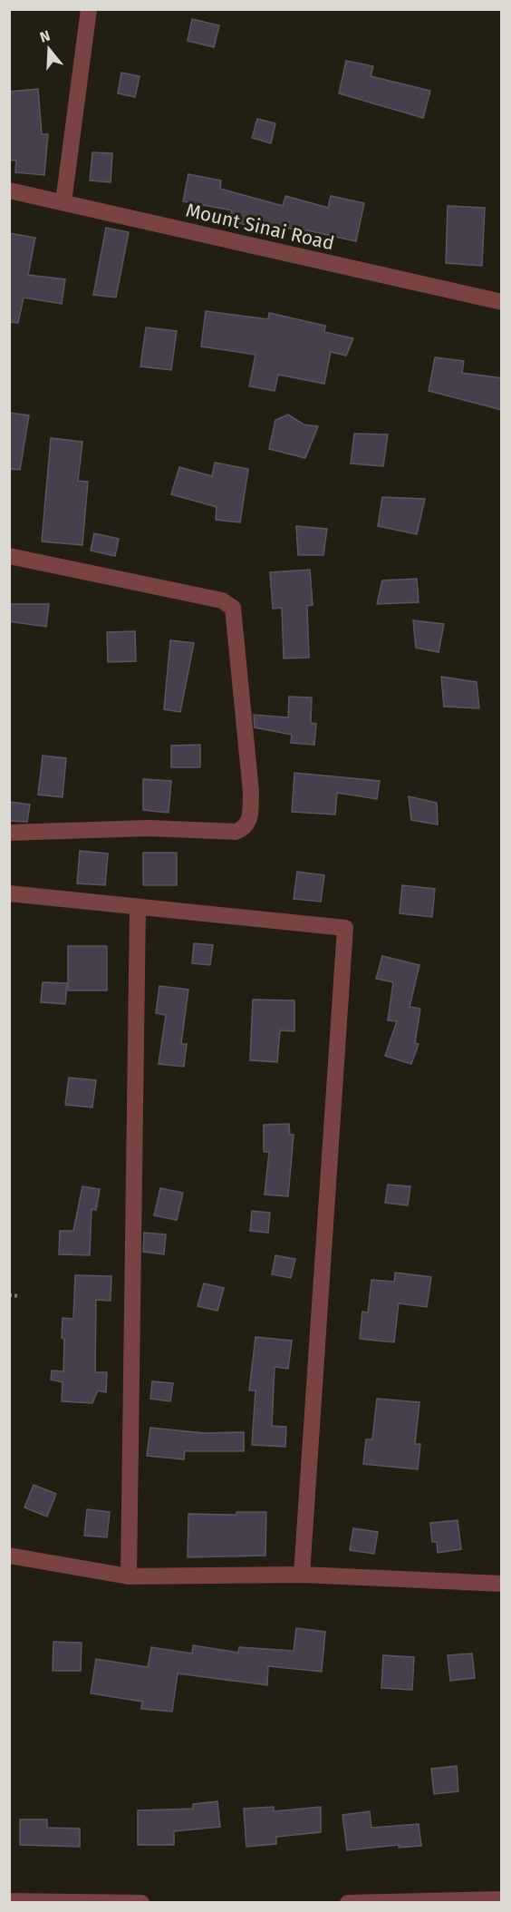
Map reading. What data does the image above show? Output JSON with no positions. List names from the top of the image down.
{
  "streets": {
    "street": ["Mount Sinai Road"]
  },
  "north": "top"
}
